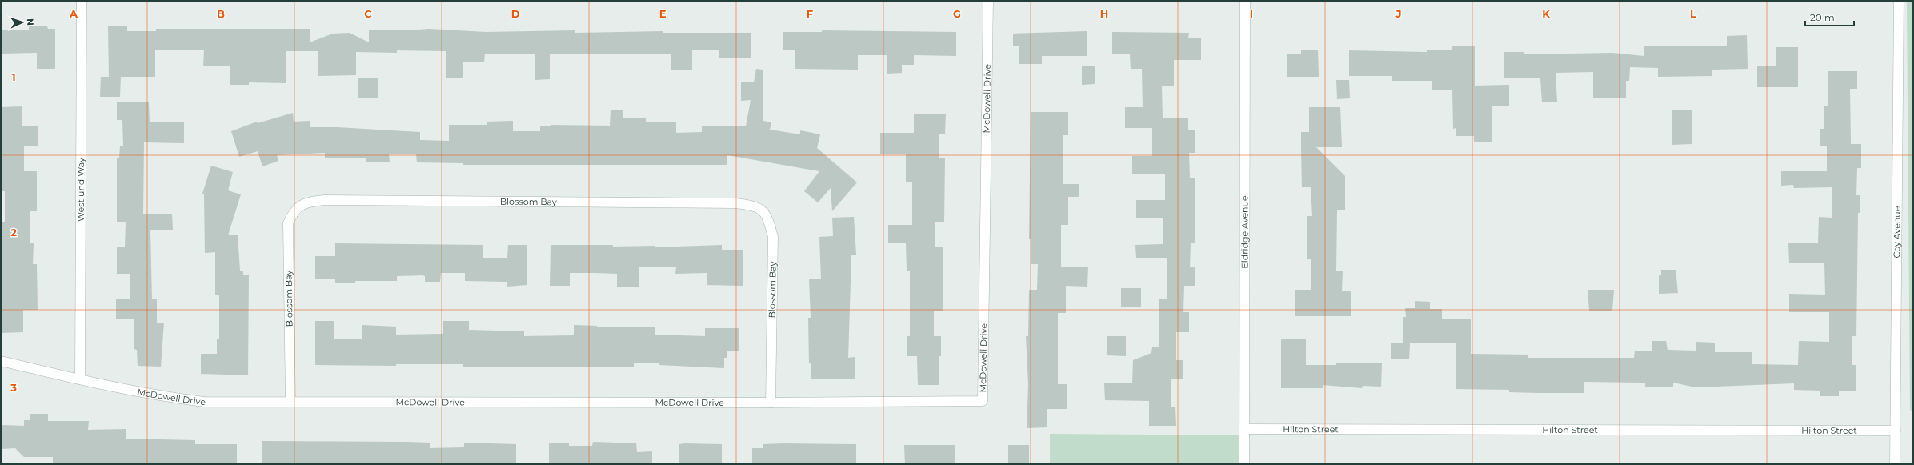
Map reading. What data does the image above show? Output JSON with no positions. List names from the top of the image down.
{
  "streets": {
    "street": [
      "McDowell Drive",
      "Westlund Way",
      "Blossom Bay",
      "Eldridge Avenue",
      "Coy Avenue",
      "Hilton Street"
    ]
  },
  "crossings": [
    ["McDowell Drive", "Westlund Way"],
    ["McDowell Drive", "Blossom Bay"],
    ["Eldridge Avenue", "Hilton Street"],
    ["Coy Avenue", "Hilton Street"]
  ],
  "scale_bar": "20 m",
  "north": "right",
  "grid": {
    "columns": [
      "A",
      "B",
      "C",
      "D",
      "E",
      "F",
      "G",
      "H",
      "I",
      "J",
      "K",
      "L"
    ],
    "rows": ["1", "2", "3"]
  }
}
